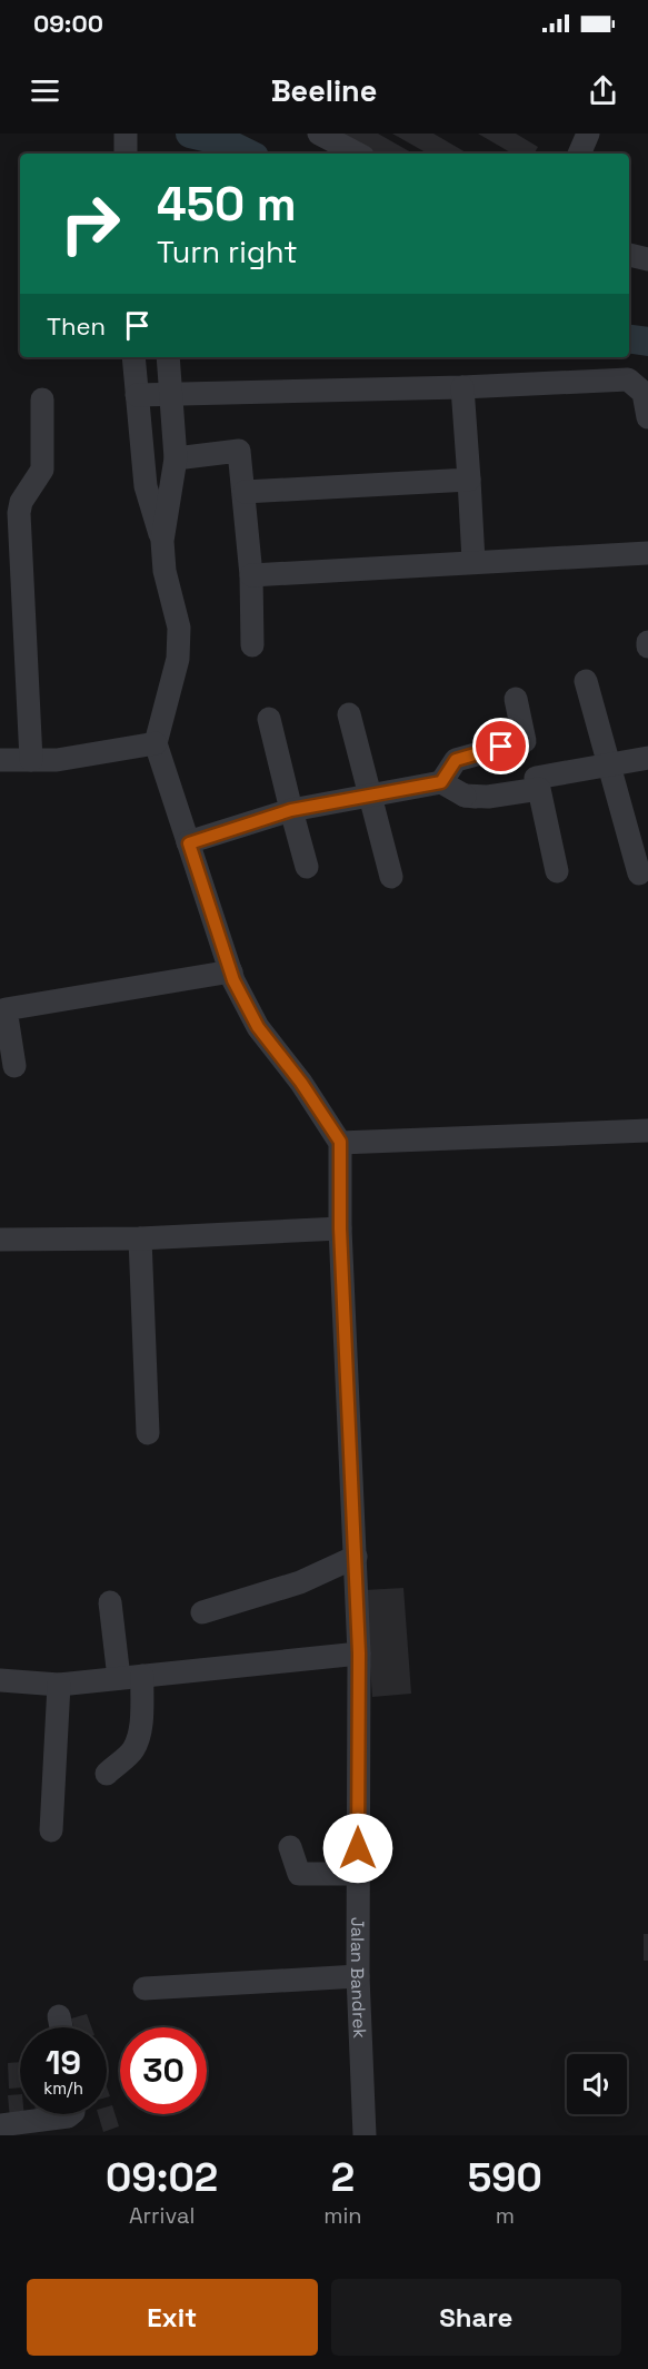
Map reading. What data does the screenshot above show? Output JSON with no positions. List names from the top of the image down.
{
  "streets": {
    "street": ["Jalan Bandrek"]
  },
  "page": {
    "status": "09:00",
    "header": "Beeline",
    "turn": ["450 m", "Turn right"],
    "then": "Then",
    "speed": "19 km/h",
    "limit": "30",
    "eta": [
      "09:02",
      "Arrival",
      "2",
      "min",
      "590",
      "m"
    ],
    "buttons": ["Exit", "Share"]
  }
}
